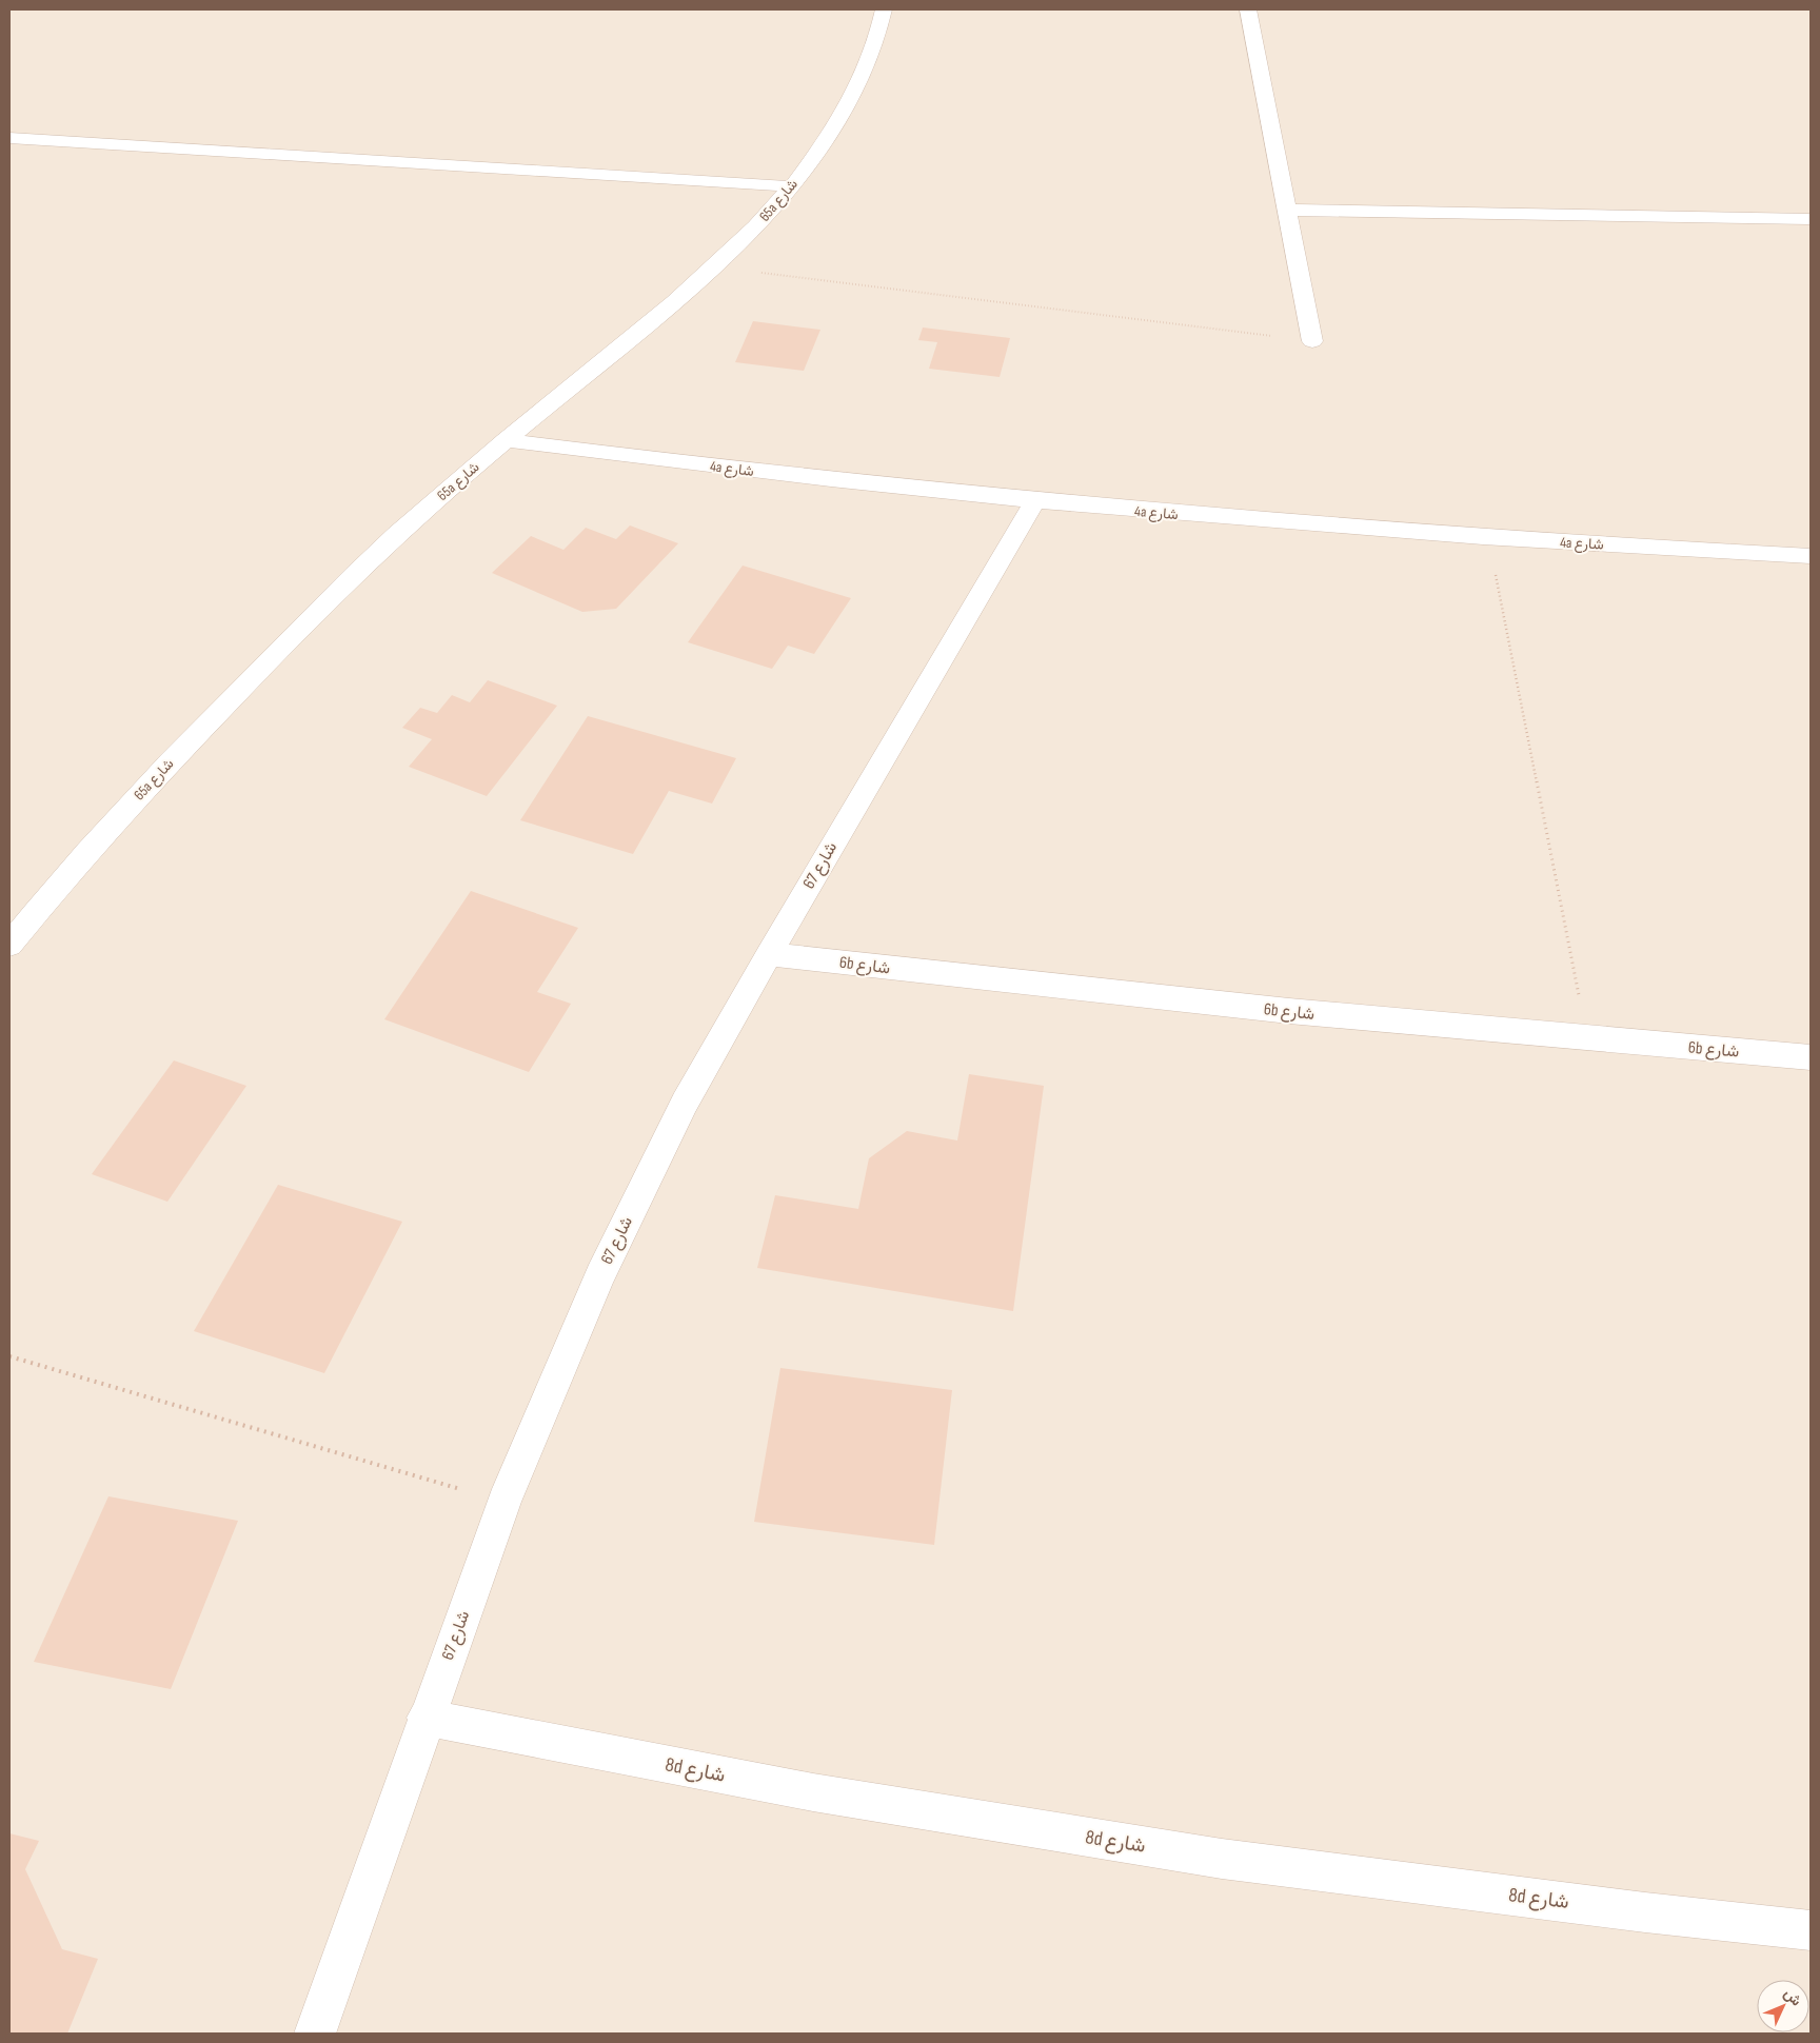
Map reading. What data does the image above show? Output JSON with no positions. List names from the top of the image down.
{
  "streets": {
    "street": [
      "65a شارع",
      "4a شارع",
      "شارع 67",
      "6b شارع",
      "8d شارع"
    ]
  },
  "crossings": [
    ["65a شارع", "4a شارع"],
    ["4a شارع", "شارع 67"],
    ["شارع 67", "6b شارع"],
    ["شارع 67", "8d شارع"]
  ],
  "north": "top right"
}
